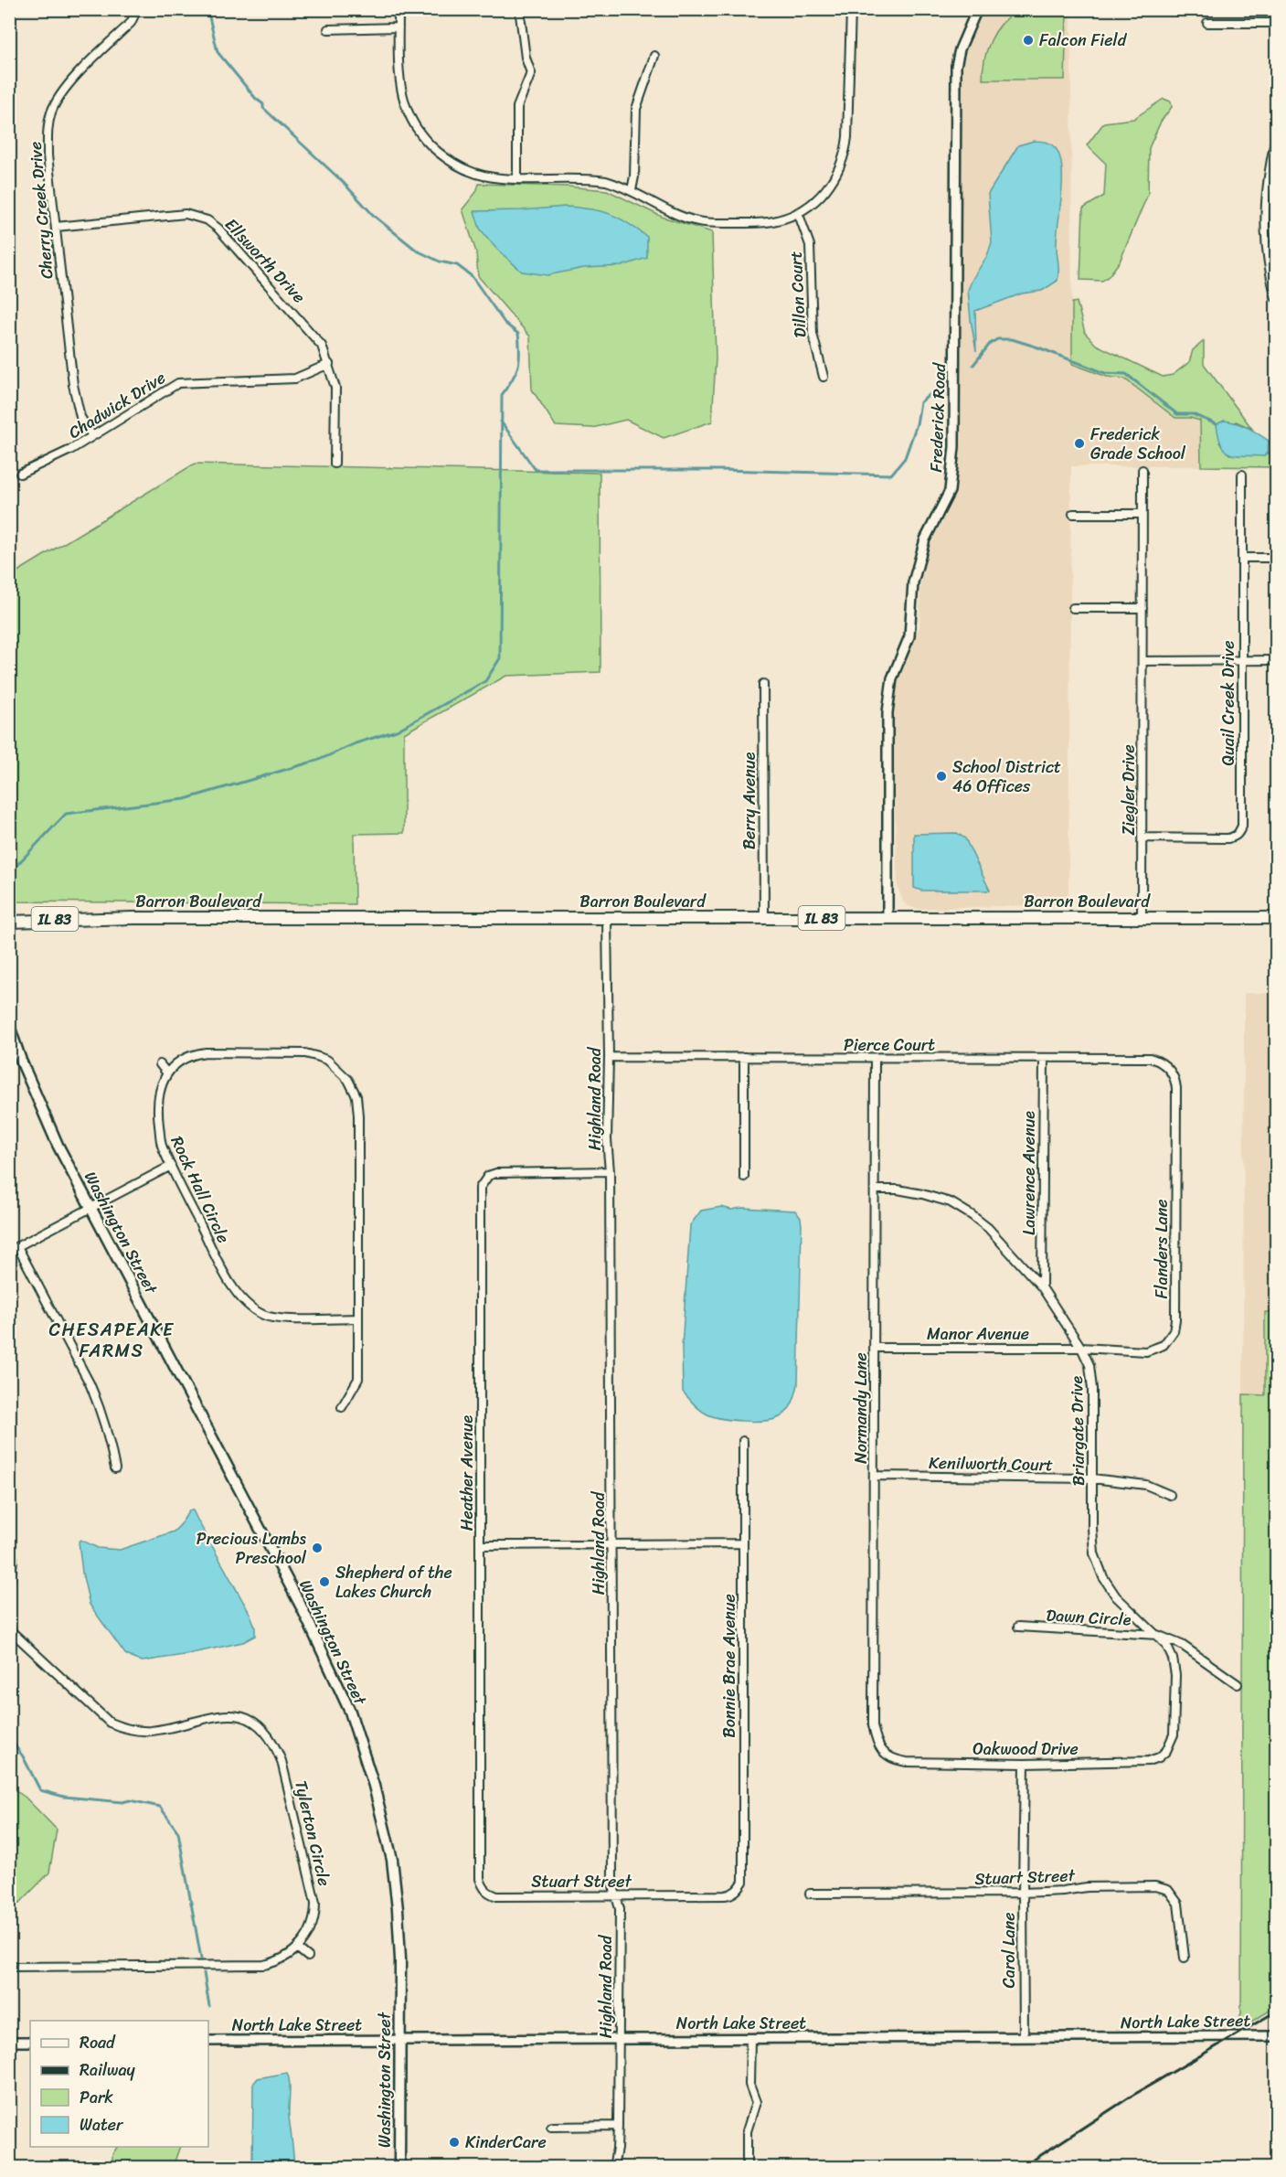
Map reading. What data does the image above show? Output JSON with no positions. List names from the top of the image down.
{
  "streets": {
    "main road": ["Barron Boulevard", "IL 83", "Washington Street"],
    "street": [
      "Cherry Creek Drive",
      "Ellsworth Drive",
      "Dillon Court",
      "Chadwick Drive",
      "Frederick Road",
      "Quail Creek Drive",
      "Ziegler Drive",
      "Berry Avenue",
      "Pierce Court",
      "Highland Road",
      "Lawrence Avenue",
      "Rock Hall Circle",
      "Flanders Lane",
      "Manor Avenue",
      "Normandy Lane",
      "Briargate Drive",
      "Kenilworth Court",
      "Heather Avenue",
      "Dawn Circle",
      "Bonnie Brae Avenue",
      "Oakwood Drive",
      "Tylerton Circle",
      "Stuart Street",
      "Carol Lane",
      "North Lake Street"
    ]
  },
  "crossings": [
    ["Cherry Creek Drive", "Ellsworth Drive"],
    ["Cherry Creek Drive", "Chadwick Drive"],
    ["Ellsworth Drive", "Chadwick Drive"],
    ["Frederick Road", "Barron Boulevard"],
    ["Quail Creek Drive", "Ziegler Drive"],
    ["Ziegler Drive", "Barron Boulevard"],
    ["Berry Avenue", "Barron Boulevard"],
    ["Barron Boulevard", "Highland Road"],
    ["Pierce Court", "Highland Road"],
    ["Pierce Court", "Lawrence Avenue"],
    ["Pierce Court", "Flanders Lane"],
    ["Pierce Court", "Normandy Lane"],
    ["Highland Road", "Heather Avenue"],
    ["Highland Road", "Stuart Street"],
    ["Highland Road", "North Lake Street"],
    ["Lawrence Avenue", "Briargate Drive"],
    ["Washington Street", "North Lake Street"],
    ["Flanders Lane", "Manor Avenue"],
    ["Flanders Lane", "Briargate Drive"],
    ["Manor Avenue", "Normandy Lane"],
    ["Manor Avenue", "Briargate Drive"],
    ["Normandy Lane", "Briargate Drive"],
    ["Normandy Lane", "Kenilworth Court"],
    ["Normandy Lane", "Oakwood Drive"],
    ["Briargate Drive", "Kenilworth Court"],
    ["Briargate Drive", "Dawn Circle"],
    ["Briargate Drive", "Oakwood Drive"],
    ["Heather Avenue", "Stuart Street"],
    ["Bonnie Brae Avenue", "Stuart Street"],
    ["Oakwood Drive", "Carol Lane"],
    ["Stuart Street", "Carol Lane"],
    ["Carol Lane", "North Lake Street"]
  ],
  "districts": ["CHESAPEAKE FARMS"],
  "places": [
    "Falcon Field",
    "Frederick Grade School",
    "School District 46 Offices",
    "Precious Lambs Preschool",
    "Shepherd of the Lakes Church",
    "KinderCare"
  ],
  "legend": [
    "Road",
    "Railway",
    "Park",
    "Water"
  ]
}
